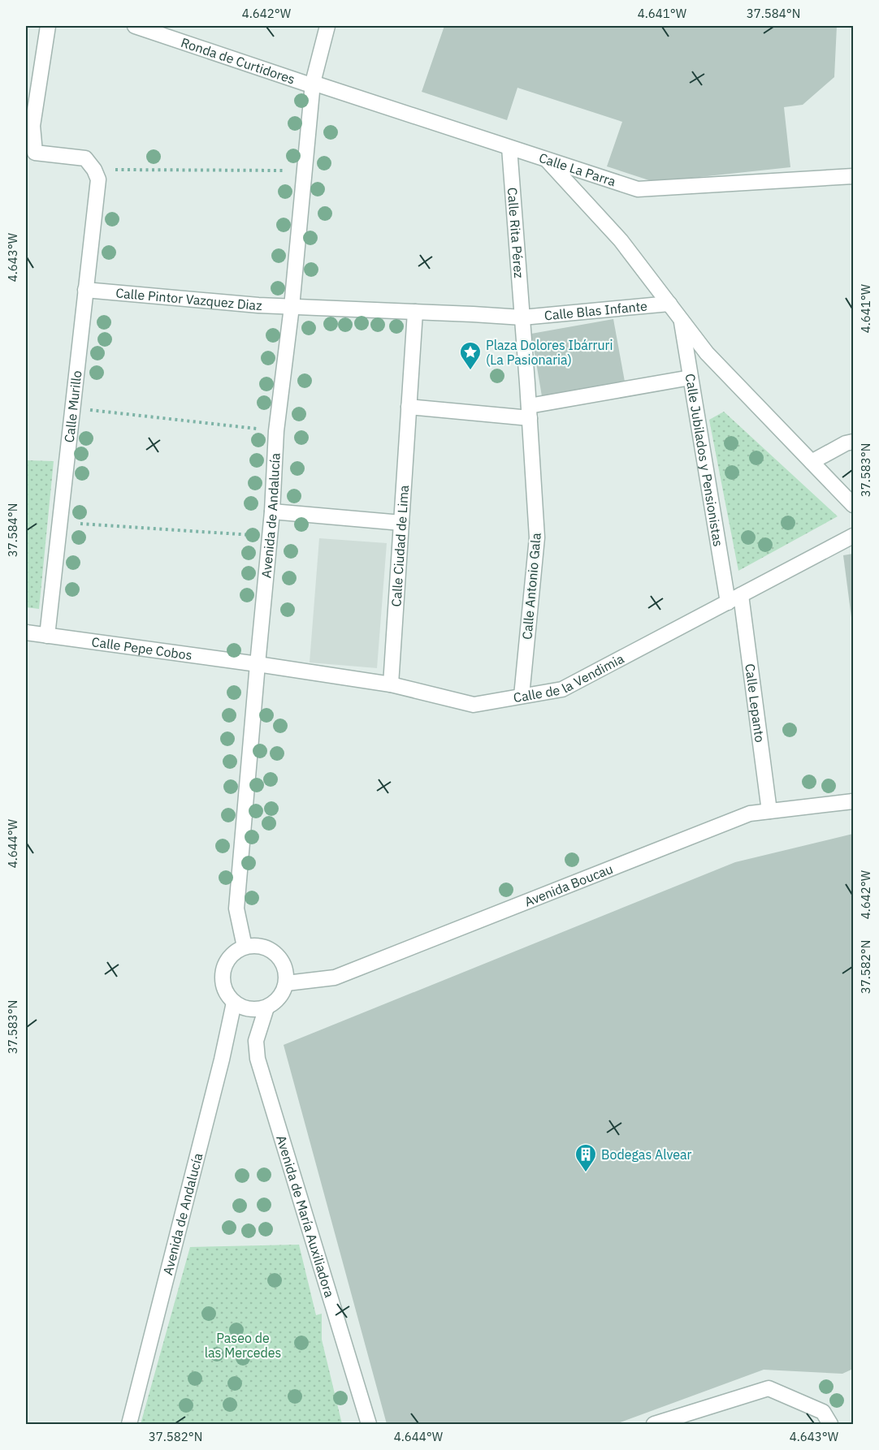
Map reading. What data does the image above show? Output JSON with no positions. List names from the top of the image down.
{
  "streets": {
    "street": [
      "Ronda de Curtidores",
      "Calle La Parra",
      "Calle Rita Pérez",
      "Calle Pintor Vazquez Diaz",
      "Calle Blas Infante",
      "Calle Murillo",
      "Calle Jubilados y Pensionistas",
      "Avenida de Andalucía",
      "Calle Ciudad de Lima",
      "Calle Antonio Gala",
      "Calle Pepe Cobos",
      "Calle de la Vendimia",
      "Calle Lepanto",
      "Avenida Boucau",
      "Avenida de María Auxiliadora"
    ]
  },
  "crossings": [
    ["Ronda de Curtidores", "Calle La Parra"],
    ["Ronda de Curtidores", "Avenida de Andalucía"],
    ["Calle La Parra", "Calle Rita Pérez"],
    ["Calle La Parra", "Calle Jubilados y Pensionistas"],
    ["Calle La Parra", "Avenida de Andalucía"],
    ["Calle Rita Pérez", "Calle Blas Infante"],
    ["Calle Pintor Vazquez Diaz", "Calle Murillo"],
    ["Calle Pintor Vazquez Diaz", "Avenida de Andalucía"],
    ["Calle Blas Infante", "Calle Jubilados y Pensionistas"],
    ["Calle Murillo", "Calle Pepe Cobos"],
    ["Calle Jubilados y Pensionistas", "Calle de la Vendimia"],
    ["Avenida de Andalucía", "Calle Pepe Cobos"],
    ["Avenida de Andalucía", "Calle de la Vendimia"],
    ["Avenida de Andalucía", "Avenida Boucau"],
    ["Avenida de Andalucía", "Avenida de María Auxiliadora"],
    ["Calle Ciudad de Lima", "Calle de la Vendimia"],
    ["Calle Antonio Gala", "Calle de la Vendimia"],
    ["Calle Pepe Cobos", "Calle de la Vendimia"],
    ["Calle de la Vendimia", "Calle Lepanto"],
    ["Calle Lepanto", "Avenida Boucau"],
    ["Avenida Boucau", "Avenida de María Auxiliadora"]
  ],
  "parks": ["Paseo de las Mercedes"],
  "places": {
    "place": ["Plaza Dolores Ibárruri (La Pasionaria)"],
    "building": ["Bodegas Alvear"]
  },
  "coordinates": [
    "4.642°W",
    "4.641°W",
    "37.584°N",
    "4.643°W",
    "37.583°N",
    "4.644°W",
    "37.582°N"
  ]
}
